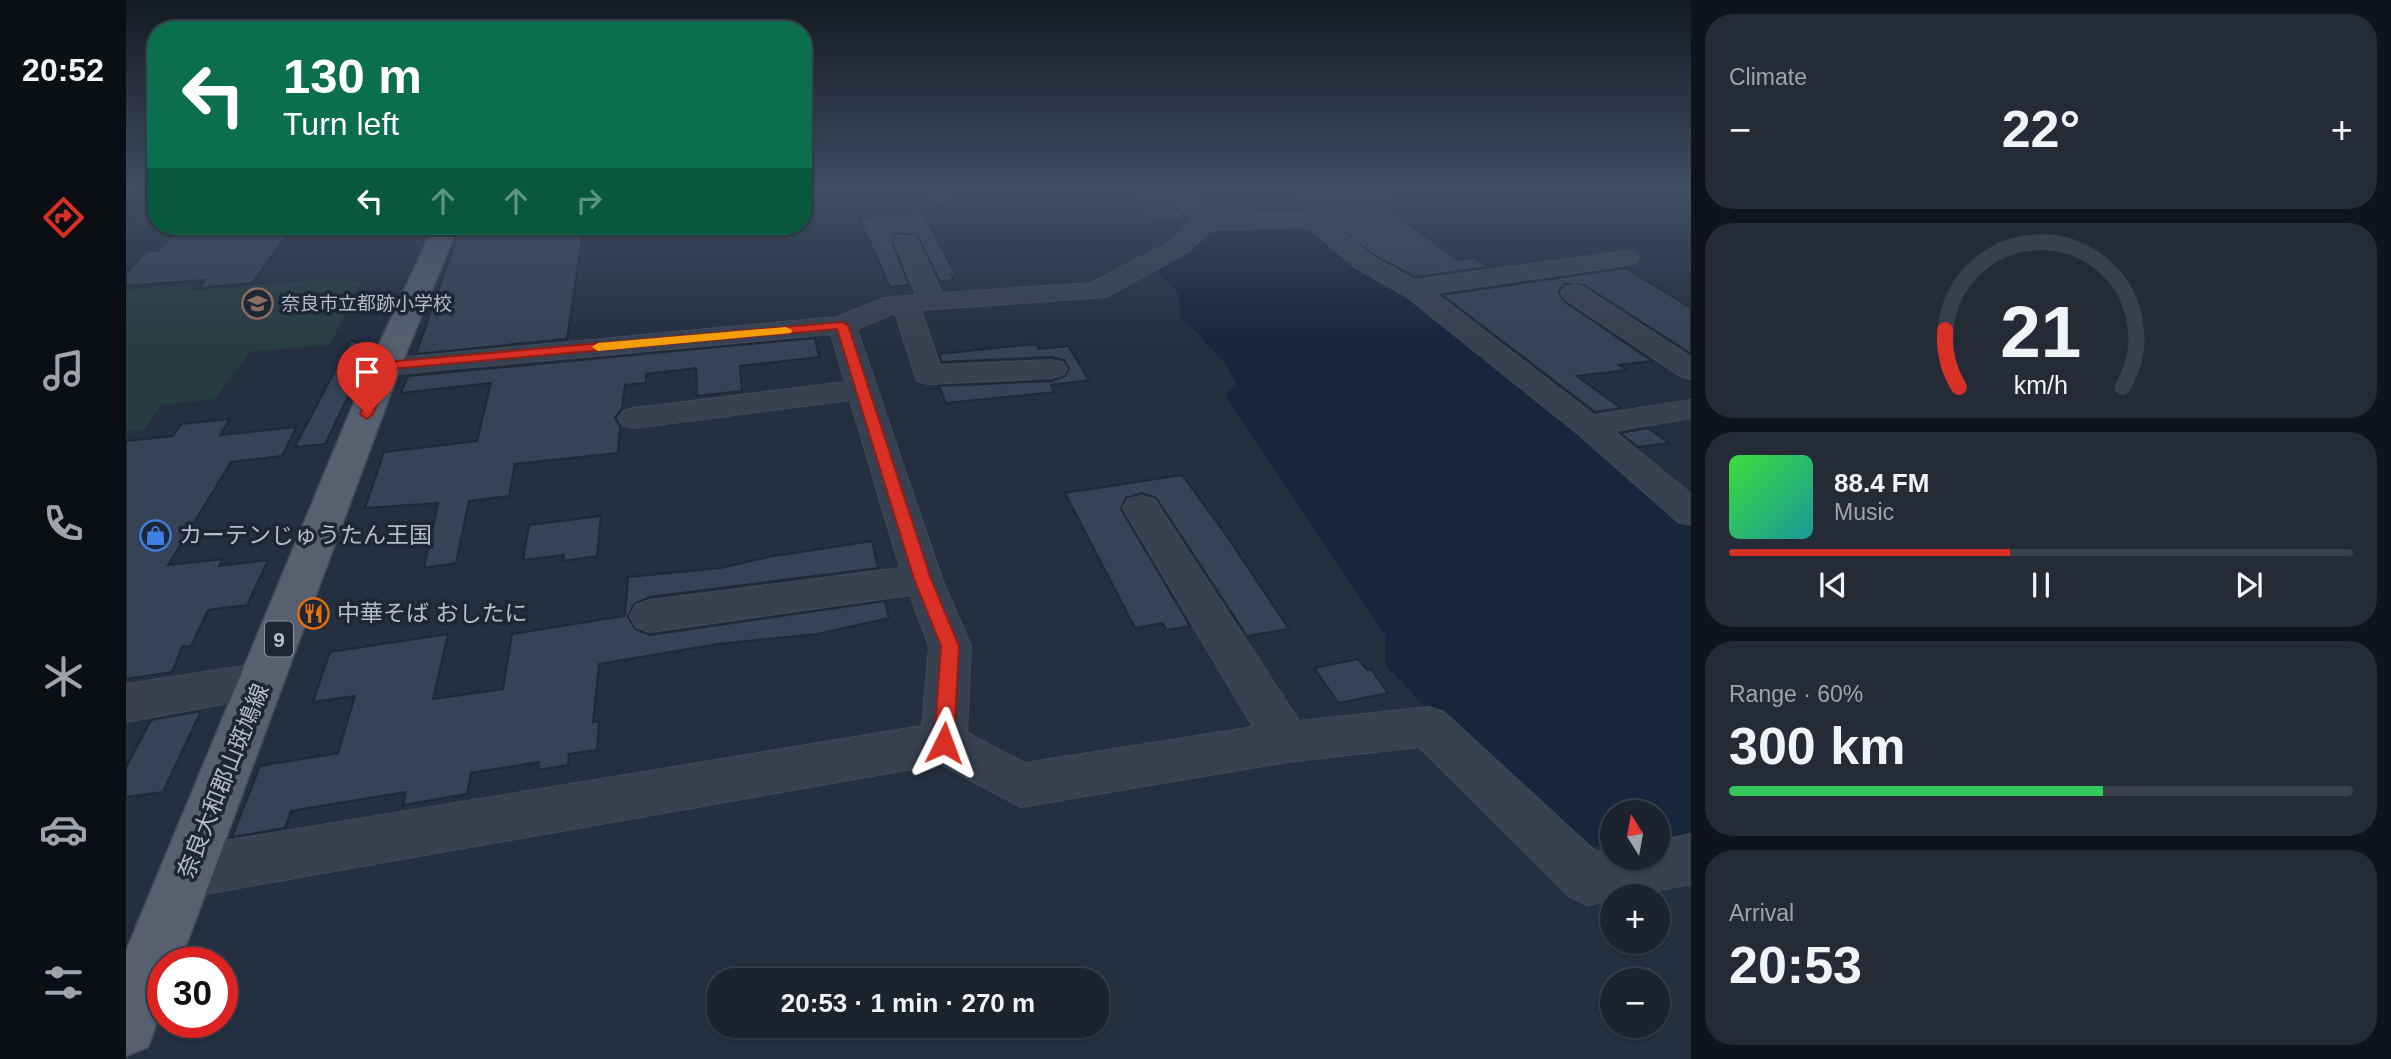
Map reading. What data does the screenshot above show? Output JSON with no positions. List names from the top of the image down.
{
  "streets": {
    "main road": ["9", "奈良大和郡山斑鳩線"]
  },
  "places": {
    "school or university": ["奈良市立都跡小学校"],
    "shop": ["カーテンじゅうたん王国"],
    "restaurant": ["中華そば おしたに"]
  },
  "north": "top",
  "page": {
    "tabs": "20:52",
    "tile": [
      "Climate",
      ["Range · 60%", "300 km"],
      ["Arrival", "20:53"]
    ],
    "turn": ["130 m", "Turn left"],
    "heat": ["−", "22°", "+"],
    "song": ["88.4 FM", "Music"],
    "map_buttons": ["+", "−"],
    "limit": "30",
    "trip": "20:53 · 1 min · 270 m",
    "gauge": ["21", "km/h"]
  }
}
